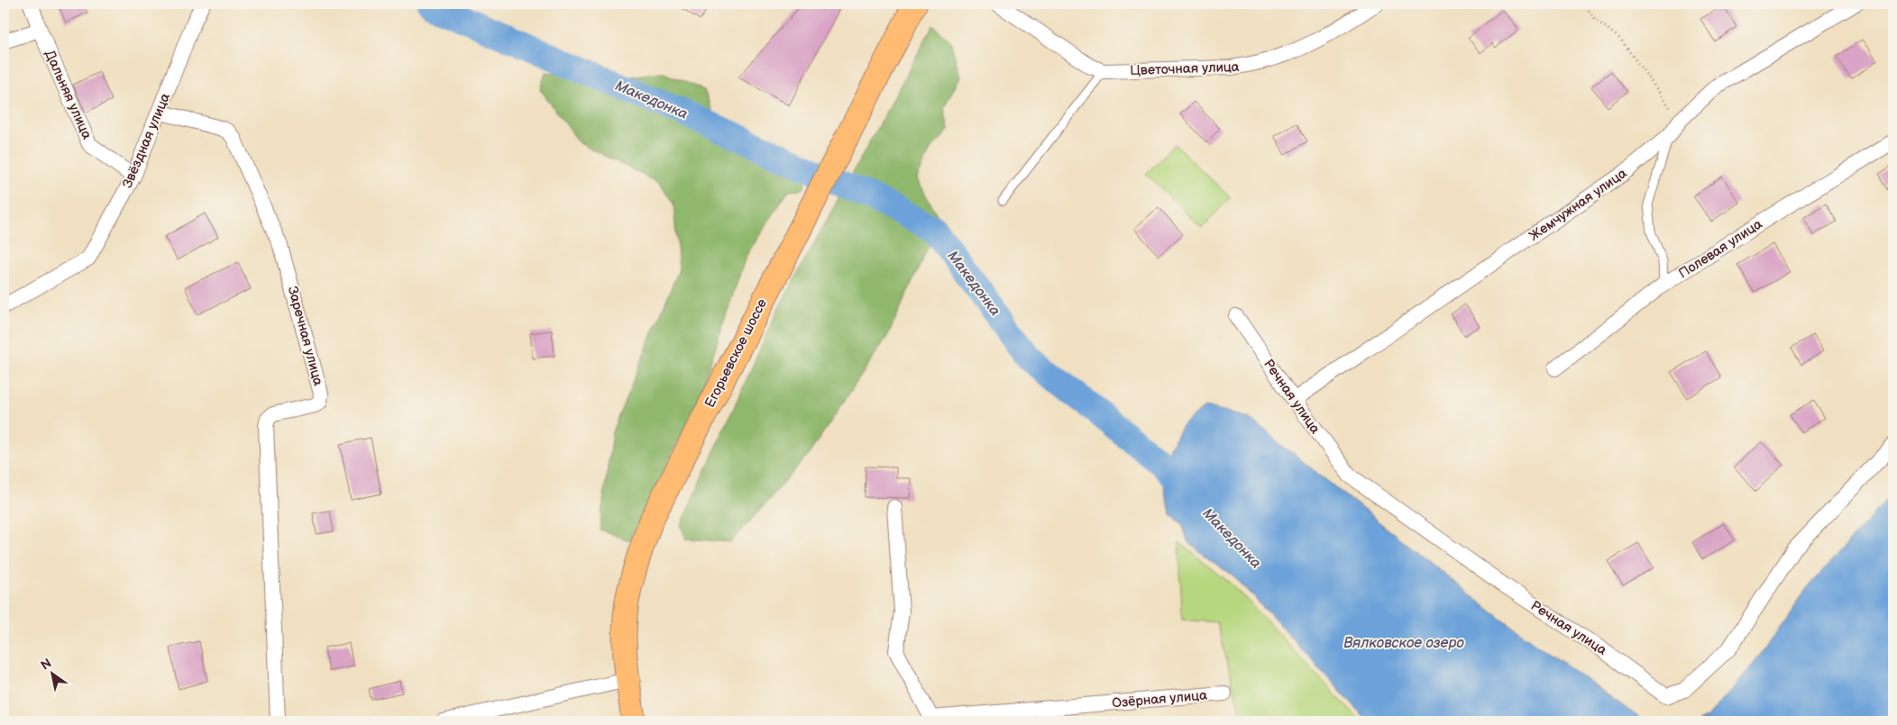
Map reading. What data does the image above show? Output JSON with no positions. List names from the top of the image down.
{
  "streets": {
    "main road": ["Егорьевское шоссе"],
    "street": [
      "Цветочная улица",
      "Дальняя улица",
      "Звёздная улица",
      "Жемчужная улица",
      "Полевая улица",
      "Заречная улица",
      "Речная улица",
      "Озёрная улица"
    ]
  },
  "crossings": [
    ["Дальняя улица", "Звёздная улица"],
    ["Звёздная улица", "Заречная улица"],
    ["Жемчужная улица", "Речная улица"]
  ],
  "water": ["Македонка", "Вялковское озеро"],
  "north": "top left"
}
